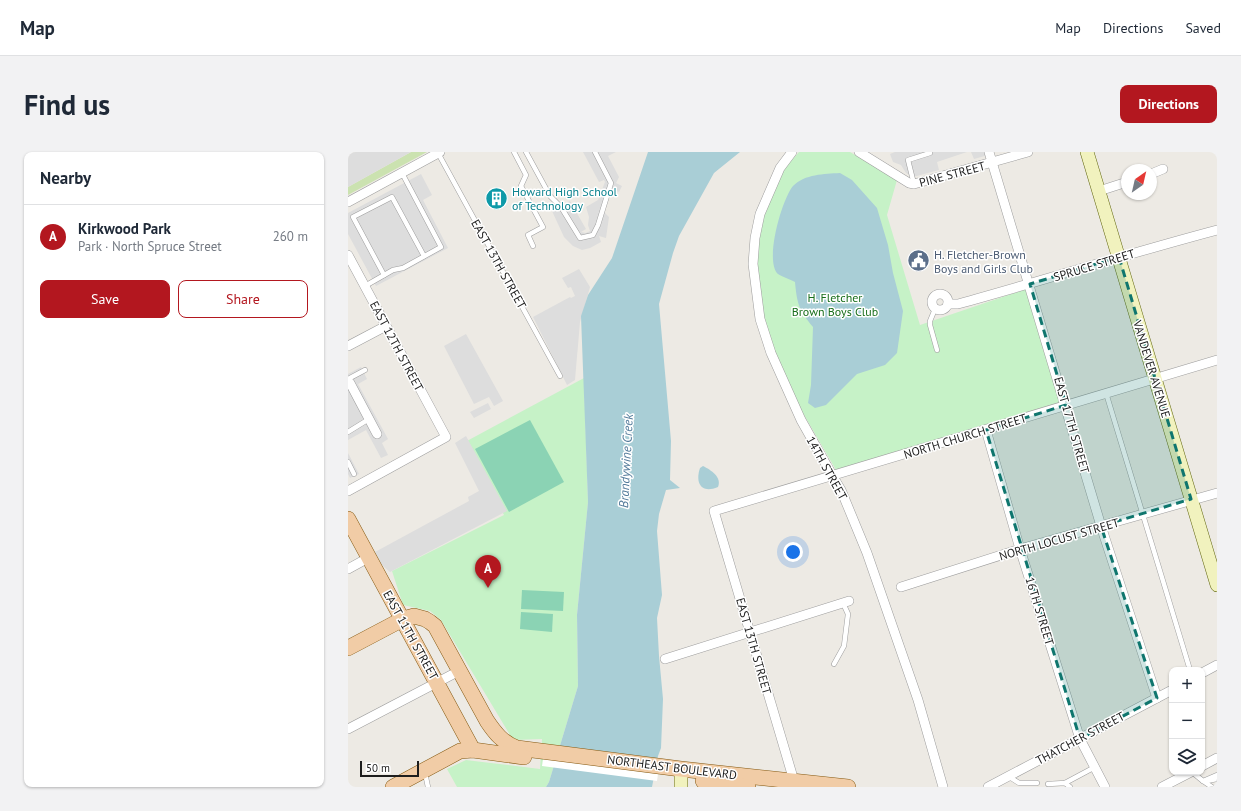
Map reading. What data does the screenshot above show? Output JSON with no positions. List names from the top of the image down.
{
  "streets": {
    "main road": ["EAST 11TH STREET", "NORTHEAST BOULEVARD"],
    "street": [
      "PINE STREET",
      "EAST 13TH STREET",
      "SPRUCE STREET",
      "EAST 12TH STREET",
      "VANDEVER AVENUE",
      "EAST 17TH STREET",
      "NORTH CHURCH STREET",
      "14TH STREET",
      "NORTH LOCUST STREET",
      "16TH STREET",
      "THATCHER STREET"
    ]
  },
  "crossings": [
    ["PINE STREET", "EAST 17TH STREET"],
    ["EAST 13TH STREET", "NORTH CHURCH STREET"],
    ["EAST 13TH STREET", "NORTHEAST BOULEVARD"],
    ["SPRUCE STREET", "VANDEVER AVENUE"],
    ["SPRUCE STREET", "EAST 17TH STREET"],
    ["VANDEVER AVENUE", "NORTH CHURCH STREET"],
    ["VANDEVER AVENUE", "NORTH LOCUST STREET"],
    ["EAST 17TH STREET", "NORTH CHURCH STREET"],
    ["EAST 17TH STREET", "NORTH LOCUST STREET"],
    ["EAST 17TH STREET", "THATCHER STREET"],
    ["NORTH CHURCH STREET", "14TH STREET"],
    ["NORTH CHURCH STREET", "16TH STREET"],
    ["NORTH LOCUST STREET", "16TH STREET"],
    ["16TH STREET", "THATCHER STREET"]
  ],
  "water": ["Brandywine Creek"],
  "parks": ["H. Fletcher Brown Boys Club"],
  "places": {
    "building": ["Howard High School of Technology"],
    "public building": ["H. Fletcher-Brown Boys and Girls Club"]
  },
  "scale_bar": "50 m",
  "north": "top right",
  "page": {
    "header": "Map",
    "nav": ["Map", "Directions", "Saved"],
    "buttons": [
      "Directions",
      ["Save", "Share"]
    ],
    "title": "Find us",
    "heading": "Nearby",
    "list": [
      {
        "mark": "A",
        "name": "Kirkwood Park",
        "note": "Park · North Spruce Street",
        "value": "260 m"
      }
    ],
    "pins": "A",
    "map_buttons": ["+", "−"],
    "scale": "50 m"
  }
}
